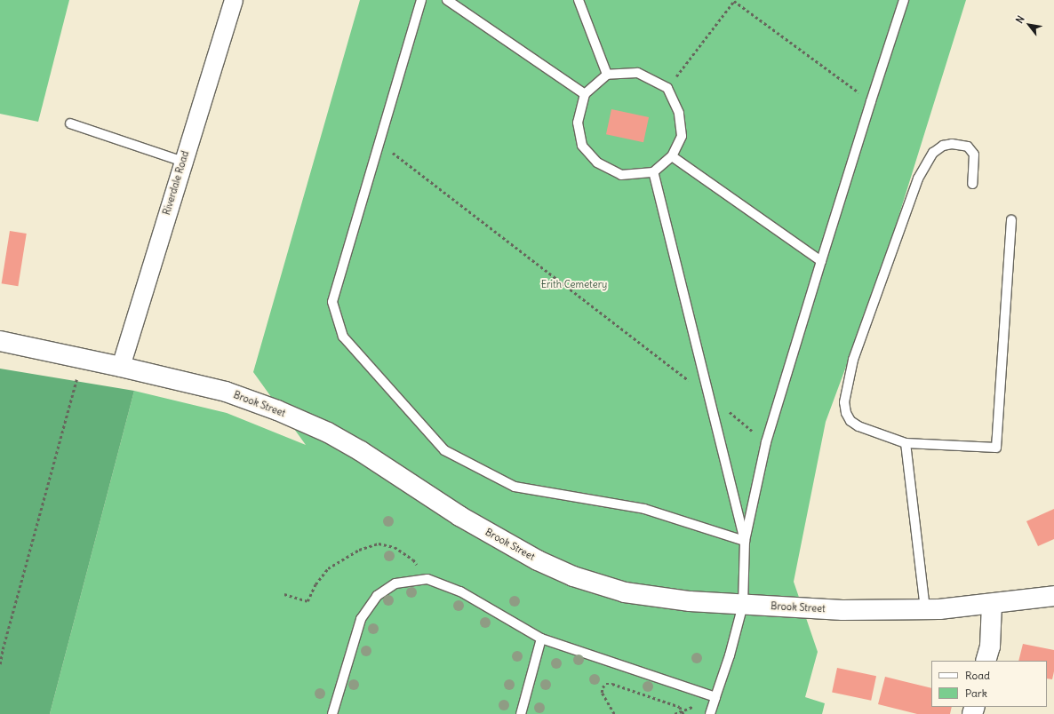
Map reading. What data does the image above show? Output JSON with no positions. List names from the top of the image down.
{
  "streets": {
    "street": ["Riverdale Road", "Brook Street"]
  },
  "crossings": [
    ["Riverdale Road", "Brook Street"]
  ],
  "parks": ["Erith Cemetery"],
  "legend": ["Road", "Park"],
  "north": "top left"
}
